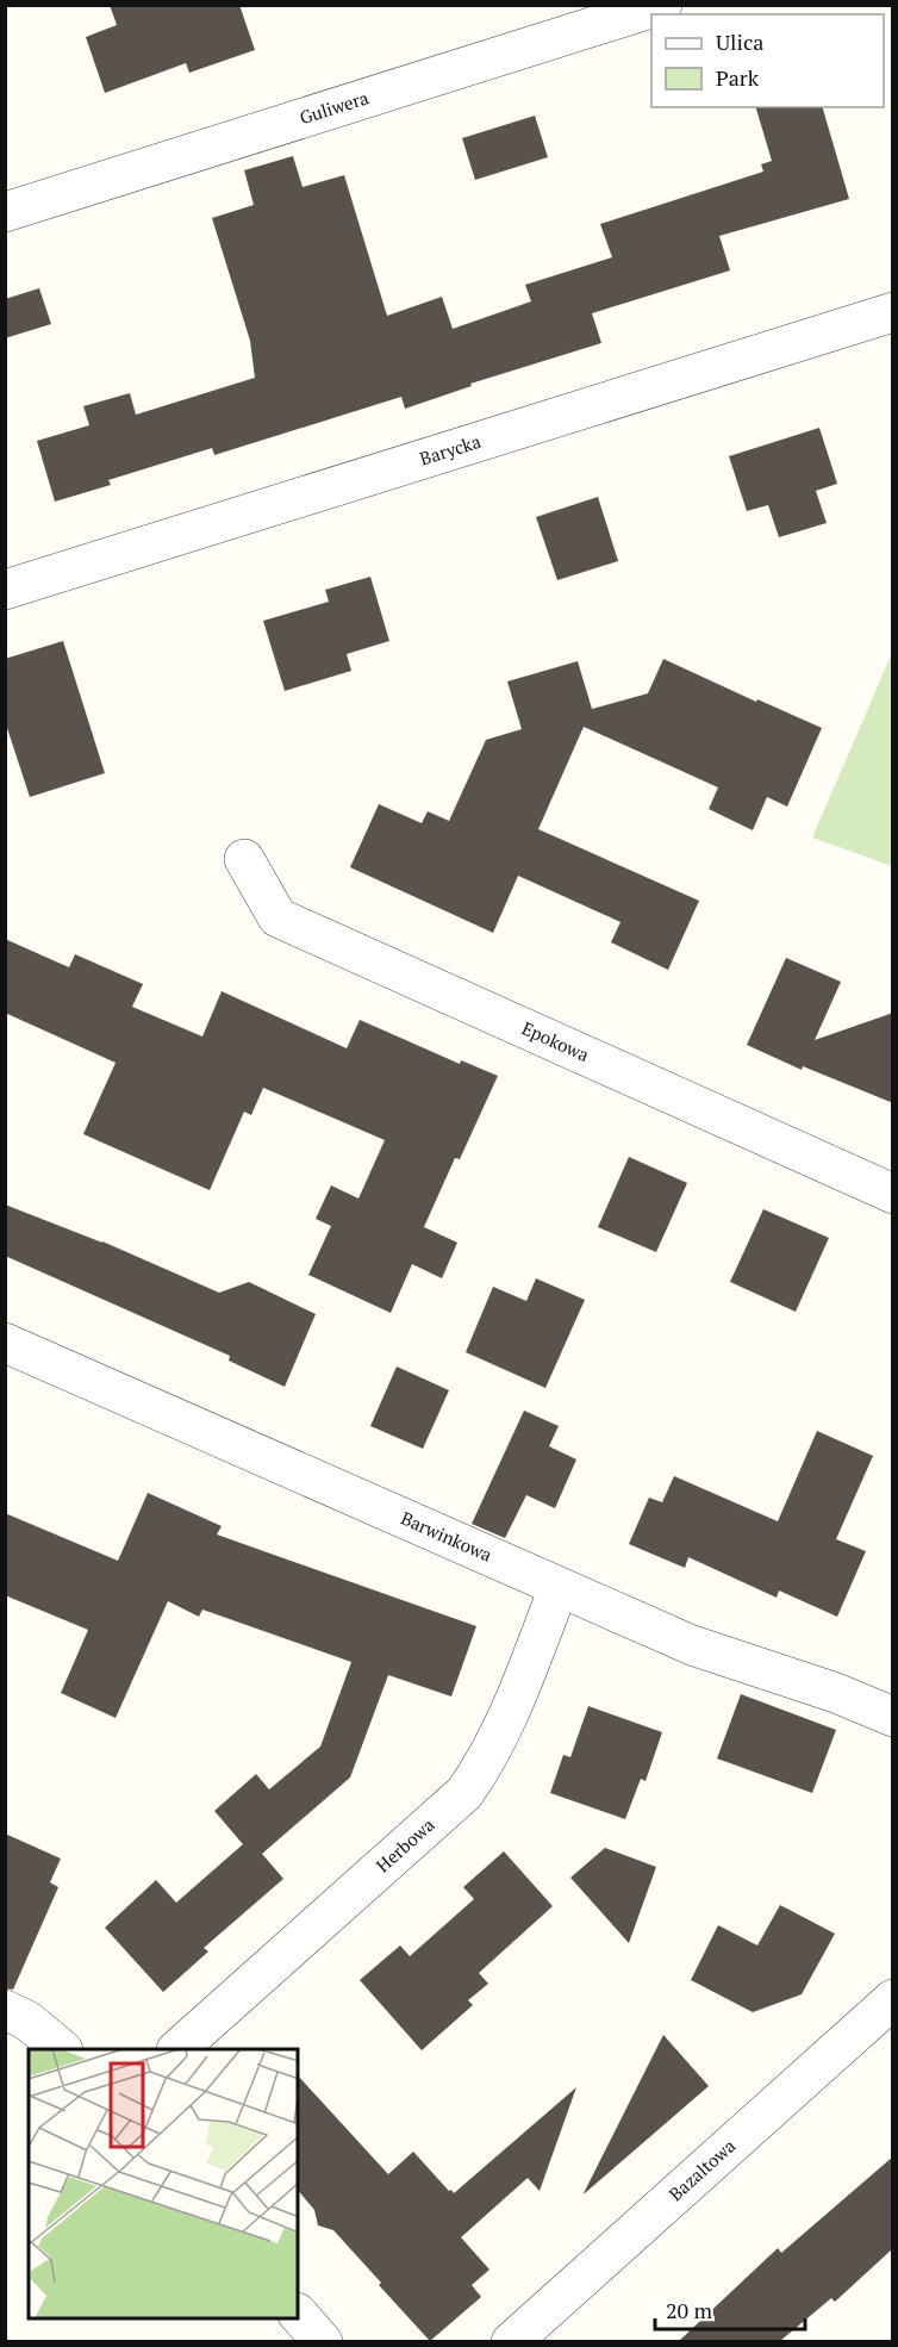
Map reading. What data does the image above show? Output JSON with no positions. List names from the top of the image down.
{
  "streets": {
    "street": [
      "Guliwera",
      "Barycka",
      "Epokowa",
      "Barwinkowa",
      "Herbowa",
      "Bazaltowa"
    ]
  },
  "crossings": [
    ["Barwinkowa", "Herbowa"]
  ],
  "legend": ["Ulica", "Park"],
  "scale_bar": "20 m"
}
